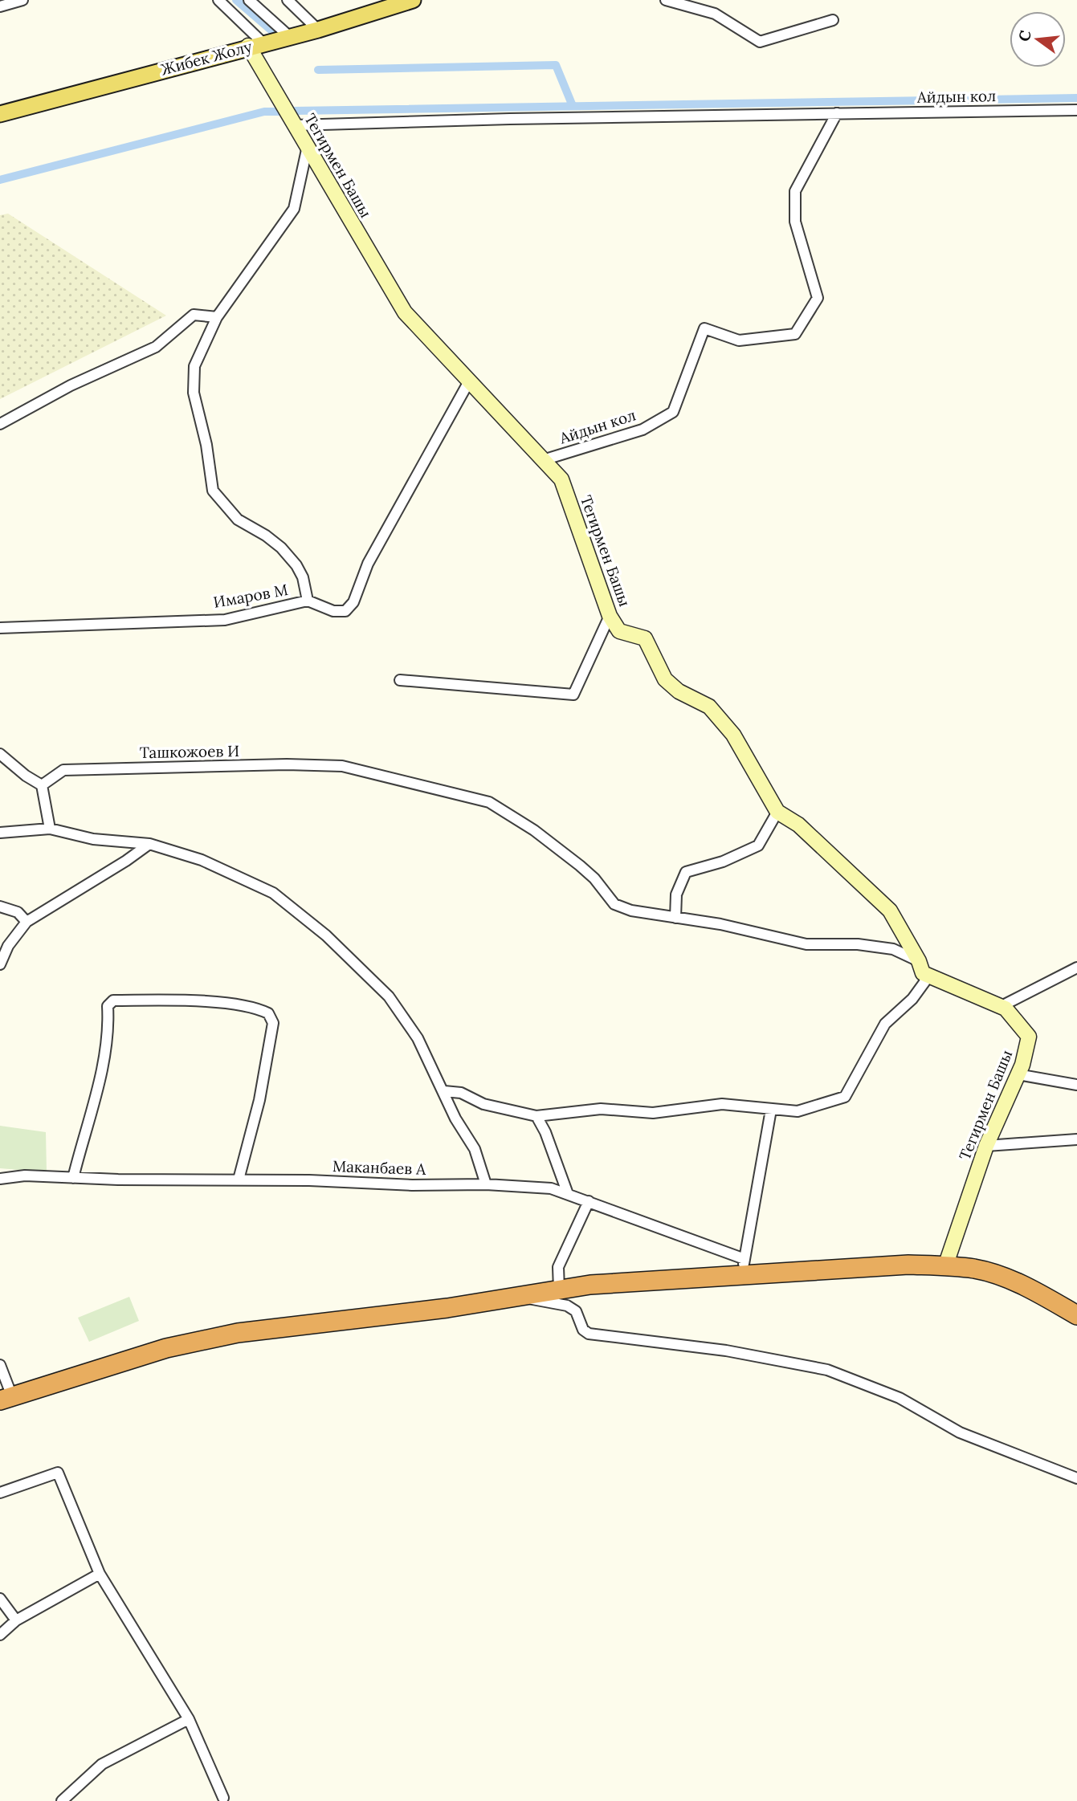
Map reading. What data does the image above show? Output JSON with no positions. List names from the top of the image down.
{
  "streets": {
    "main road": ["Жибек Жолу"],
    "street": [
      "Айдын кол",
      "Тегирмен Башы",
      "Имаров М",
      "Ташкожоев И",
      "Маканбаев А"
    ]
  },
  "crossings": [
    ["Жибек Жолу", "Тегирмен Башы"],
    ["Айдын кол", "Тегирмен Башы"],
    ["Тегирмен Башы", "Имаров М"],
    ["Тегирмен Башы", "Ташкожоев И"]
  ],
  "north": "left"
}
